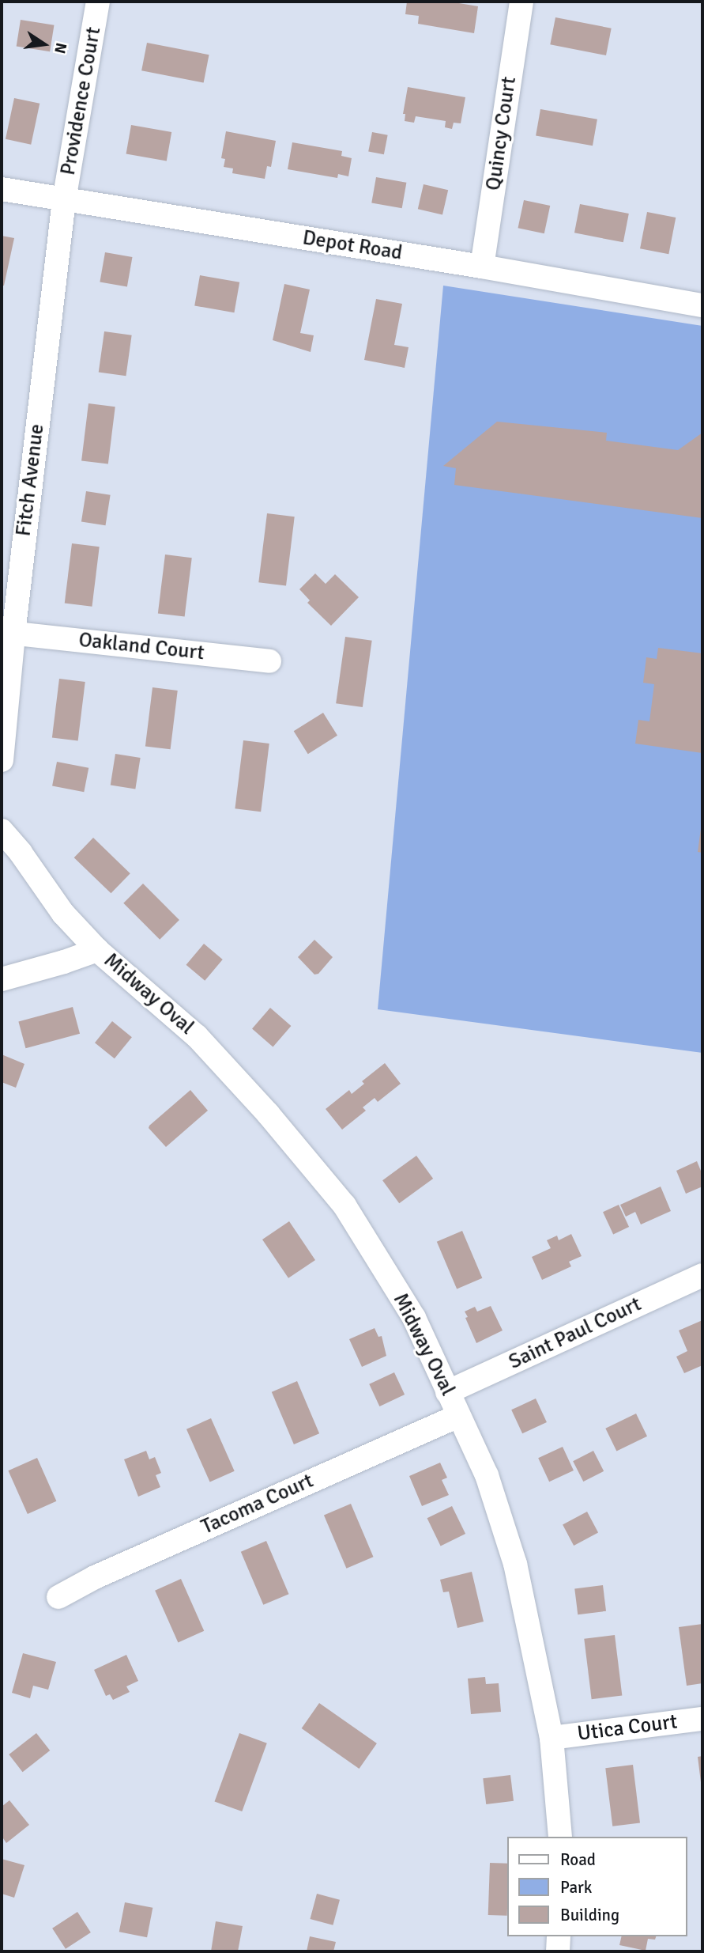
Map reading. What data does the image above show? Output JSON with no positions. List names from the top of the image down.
{
  "streets": {
    "street": [
      "Providence Court",
      "Quincy Court",
      "Depot Road",
      "Fitch Avenue",
      "Oakland Court",
      "Midway Oval",
      "Saint Paul Court",
      "Tacoma Court",
      "Utica Court"
    ]
  },
  "crossings": [
    ["Providence Court", "Depot Road"],
    ["Providence Court", "Fitch Avenue"],
    ["Quincy Court", "Depot Road"],
    ["Depot Road", "Fitch Avenue"],
    ["Fitch Avenue", "Oakland Court"],
    ["Midway Oval", "Saint Paul Court"],
    ["Midway Oval", "Tacoma Court"],
    ["Midway Oval", "Utica Court"]
  ],
  "legend": ["Road", "Park", "Building"],
  "north": "right"
}
